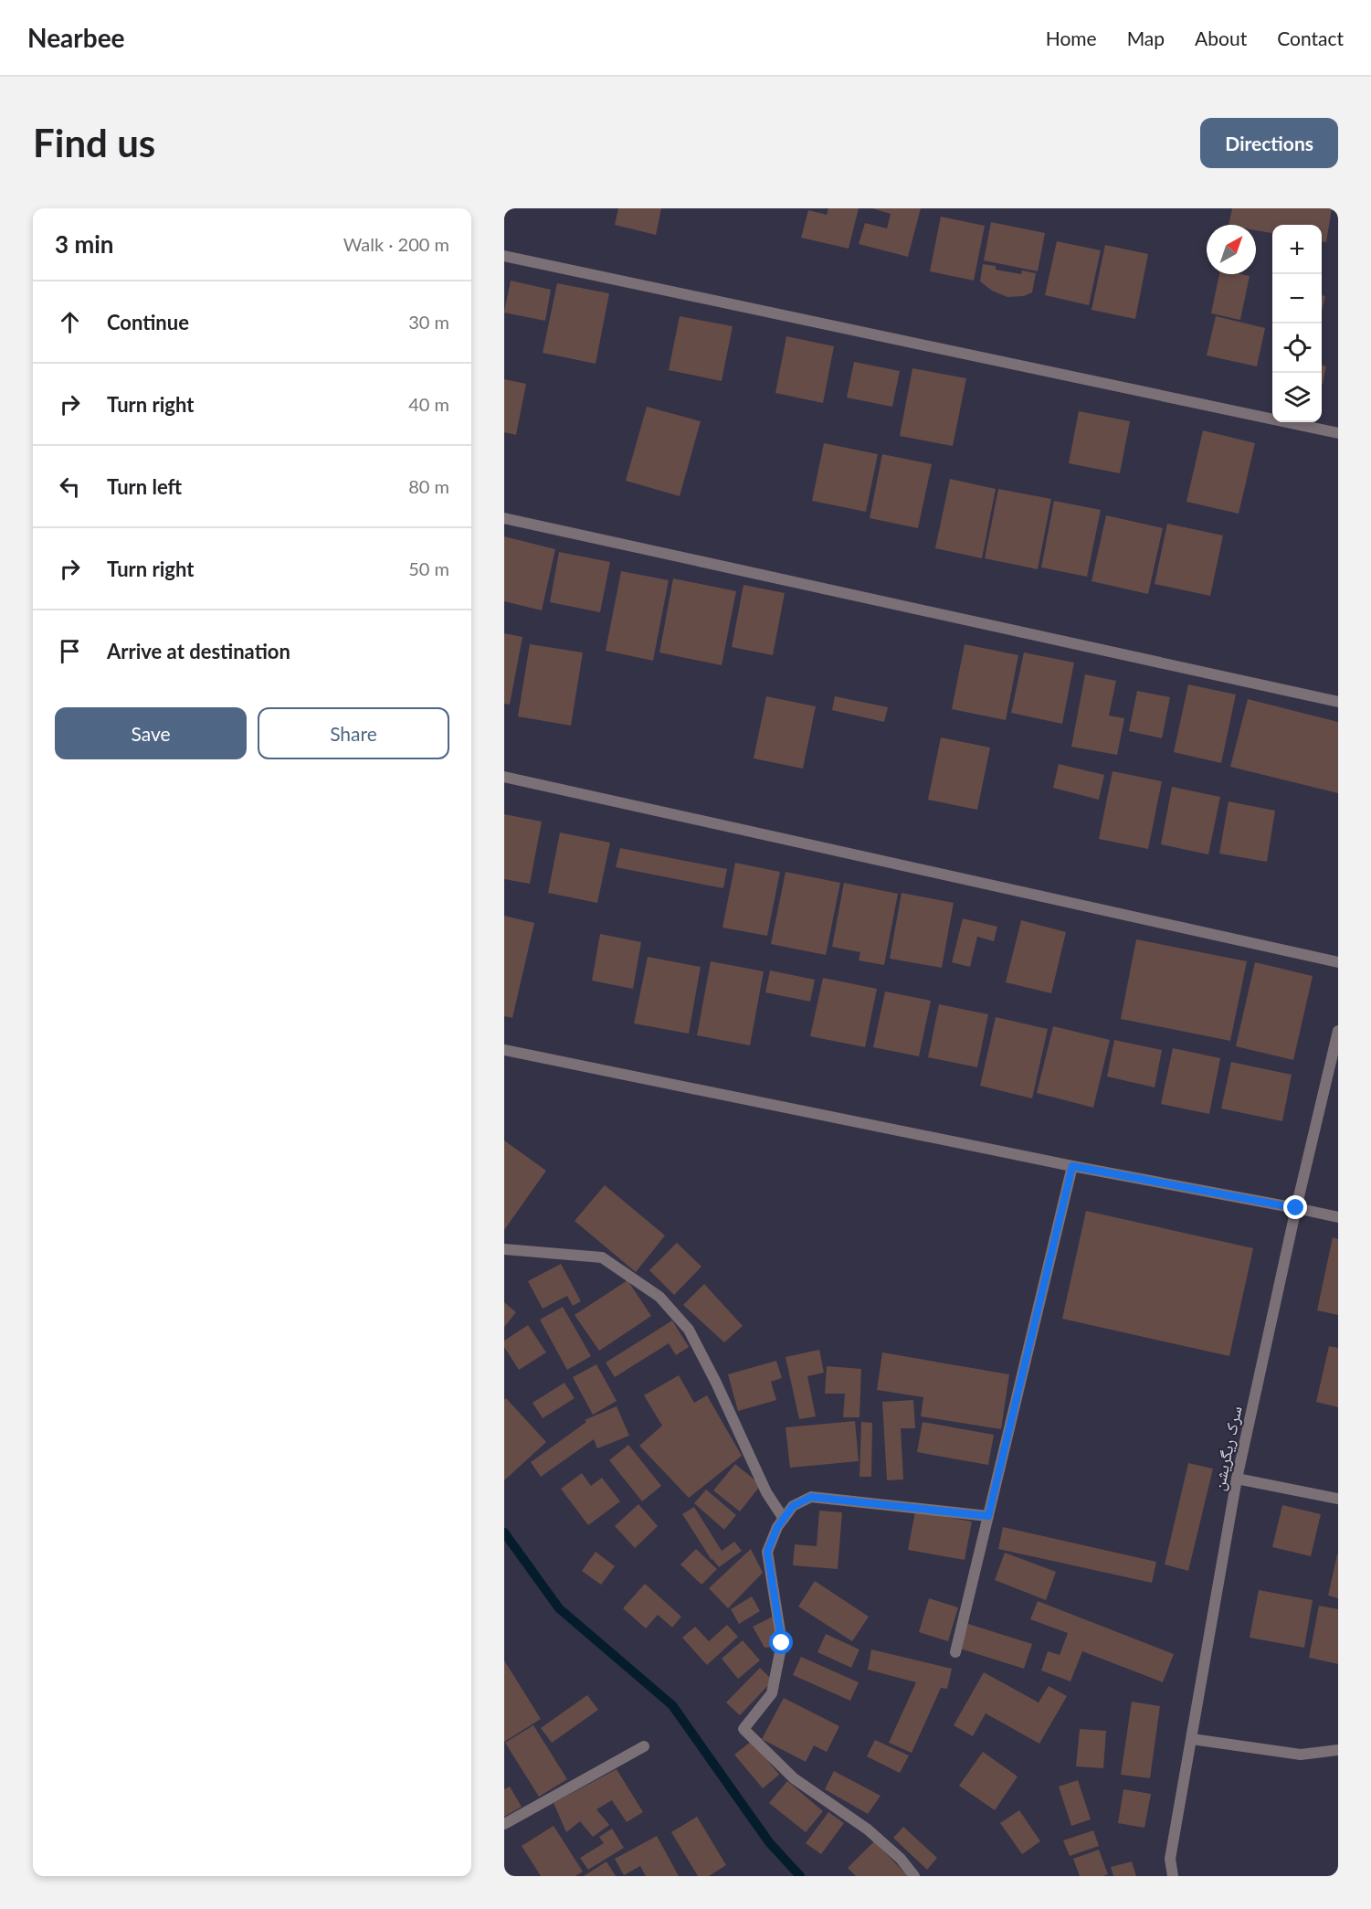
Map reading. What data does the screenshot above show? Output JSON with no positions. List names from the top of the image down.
{
  "streets": {
    "street": ["سرک ریگریشن"]
  },
  "north": "top right",
  "page": {
    "header": "Nearbee",
    "nav": [
      "Home",
      "Map",
      "About",
      "Contact"
    ],
    "buttons": [
      "Directions",
      ["Save", "Share"]
    ],
    "title": "Find us",
    "heading": ["3 min", "Walk · 200 m"],
    "map_buttons": ["+", "−"],
    "list": [
      ["Continue", "30 m"],
      ["Turn right", "40 m"],
      ["Turn left", "80 m"],
      ["Turn right", "50 m"],
      "Arrive at destination"
    ]
  }
}
